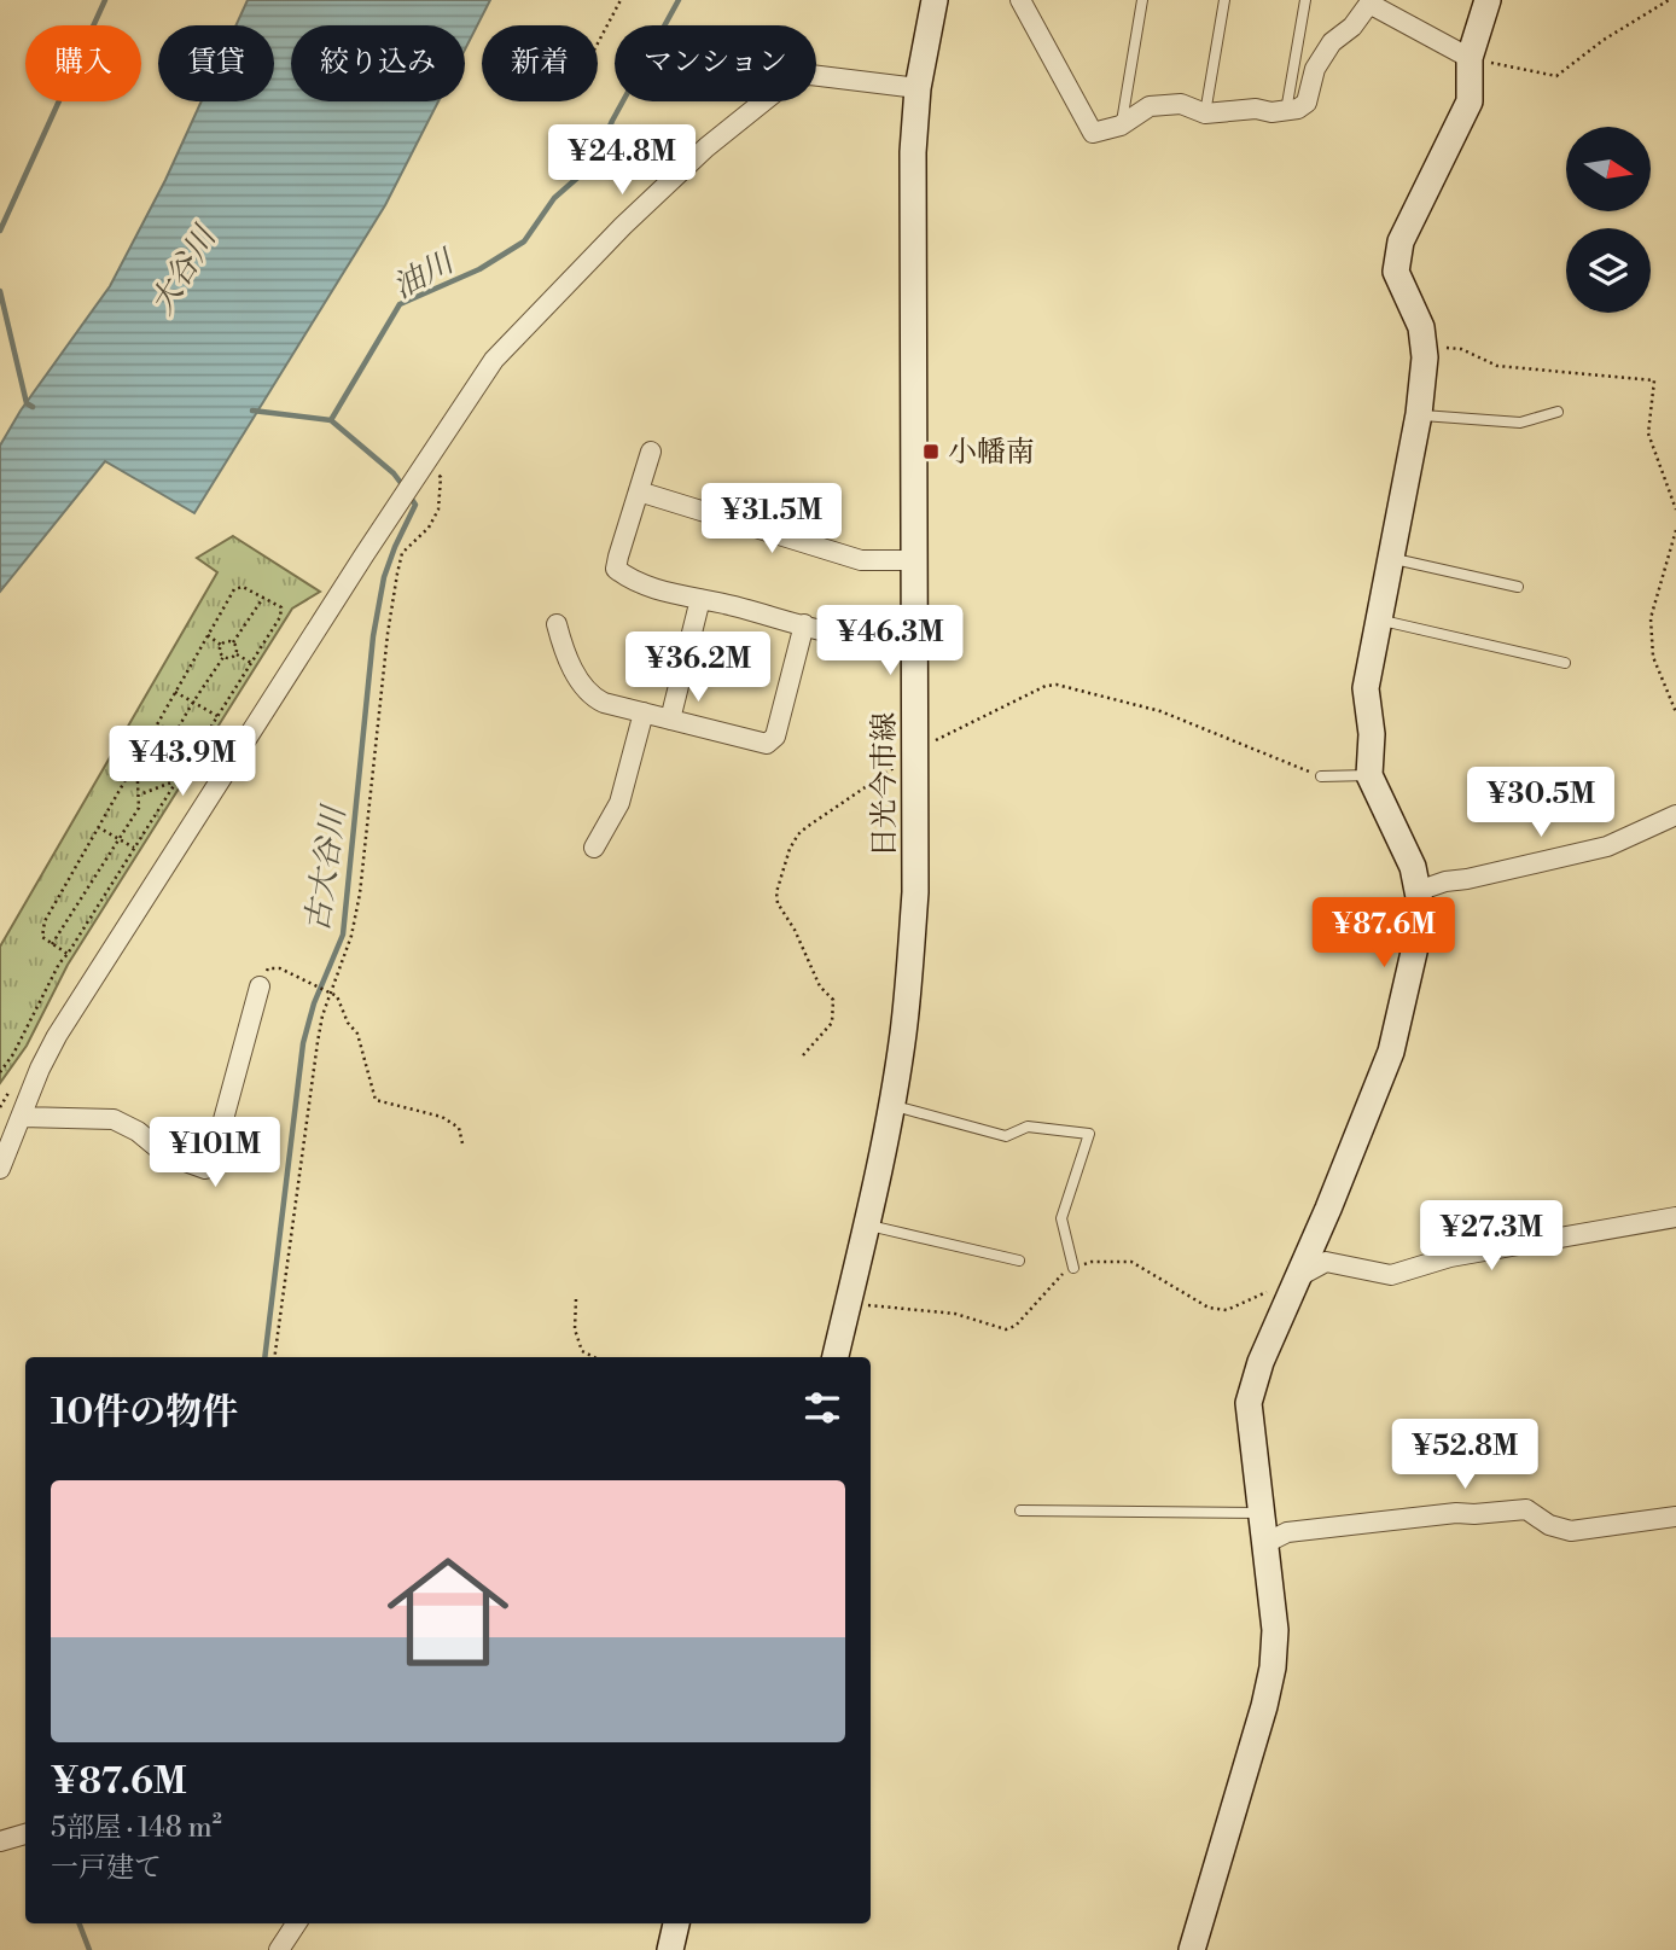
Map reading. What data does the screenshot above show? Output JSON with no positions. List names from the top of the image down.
{
  "streets": {
    "street": ["日光今市線"]
  },
  "water": ["大谷川", "油川", "古大谷川"],
  "places": {
    "transit": ["小幡南"]
  },
  "north": "right",
  "page": {
    "chip": [
      "購入",
      "賃貸",
      "絞り込み",
      "新着",
      "マンション"
    ],
    "price": [
      "¥24.8M",
      "¥31.5M",
      "¥46.3M",
      "¥36.2M",
      "¥43.9M",
      "¥30.5M",
      "¥87.6M",
      "¥101M",
      "¥27.3M",
      "¥52.8M"
    ],
    "heading": "10件の物件",
    "list": [
      {
        "name": "¥87.6M",
        "note": "5部屋 · 148 m² · 一戸建て"
      }
    ]
  }
}
